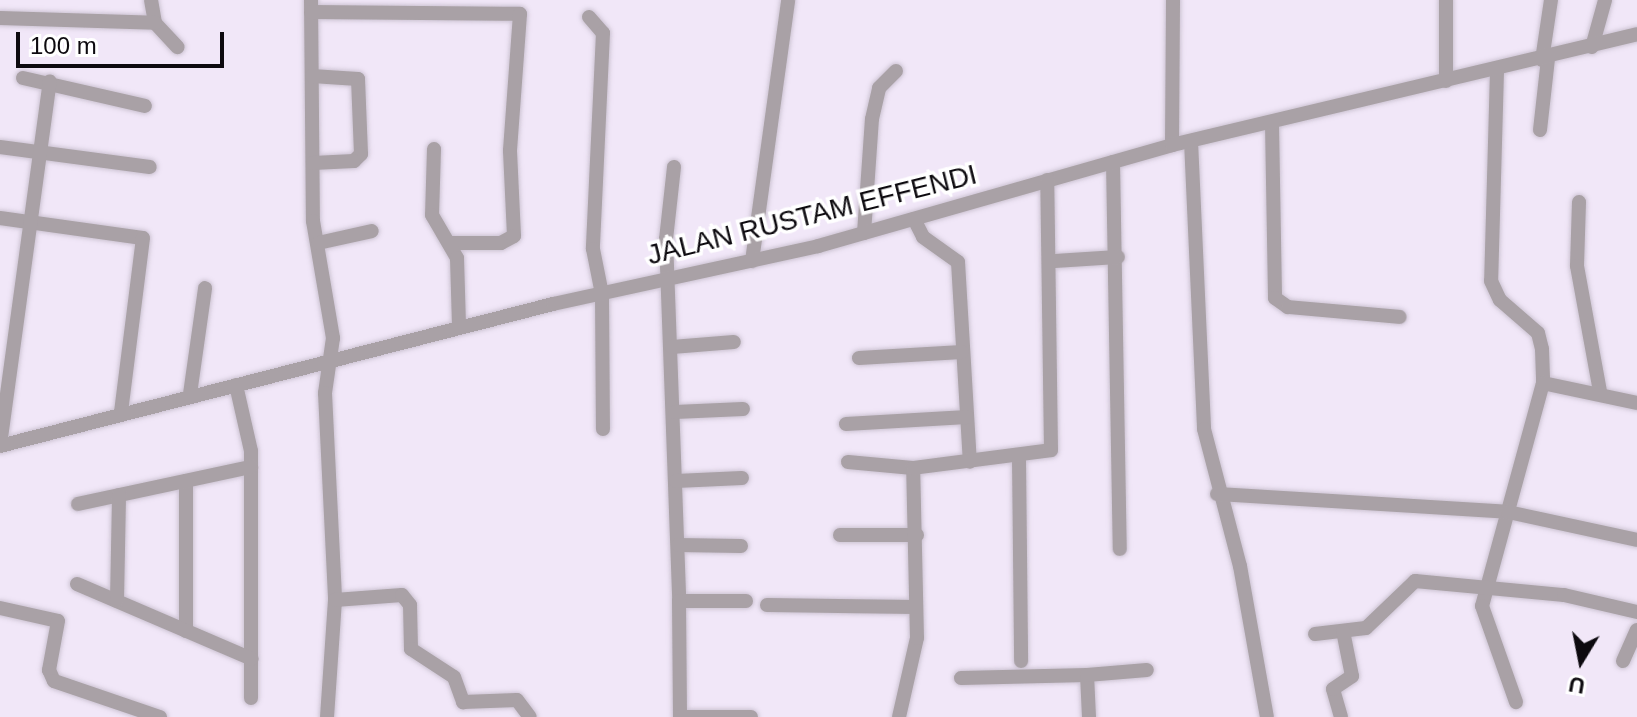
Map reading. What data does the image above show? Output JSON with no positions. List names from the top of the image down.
{
  "streets": {
    "street": ["JALAN RUSTAM EFFENDI"]
  },
  "scale_bar": "100 m",
  "north": "bottom"
}
